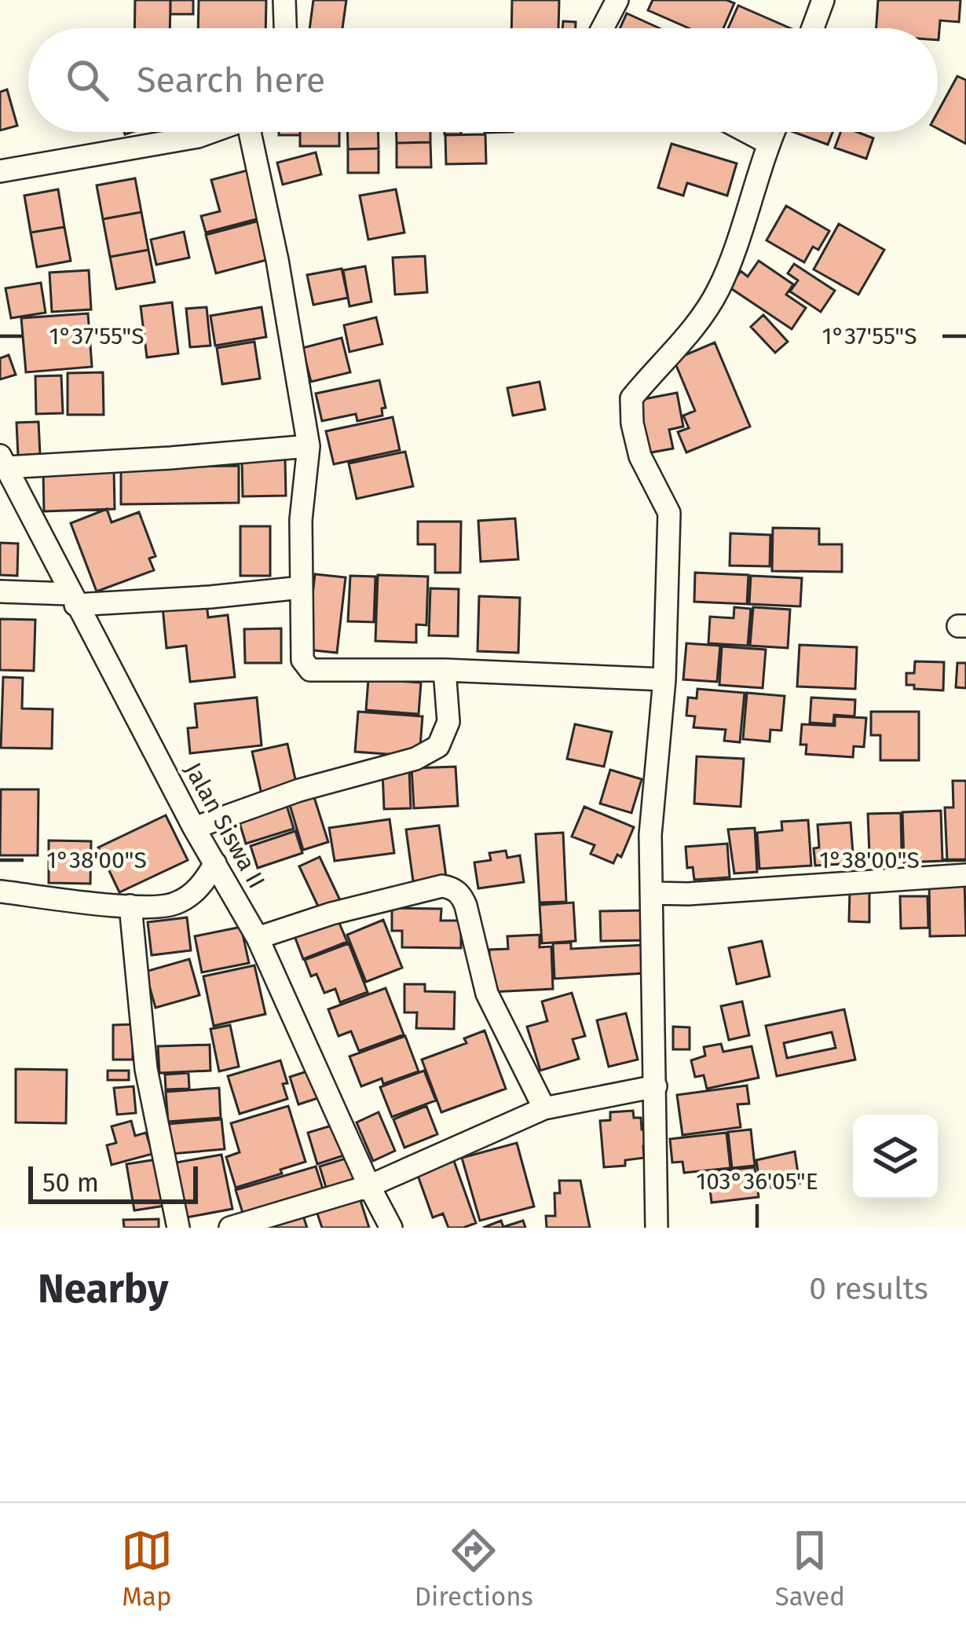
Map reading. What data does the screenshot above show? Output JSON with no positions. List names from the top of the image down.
{
  "streets": {
    "street": ["Jalan Siswa II"]
  },
  "scale_bar": "50 m",
  "page": {
    "search": "Search here",
    "scale": "50 m",
    "heading": ["Nearby", "0 results"],
    "nav": ["Map", "Directions", "Saved"]
  },
  "coordinates": ["1°37'55\"S", "1°38'00\"S", "103°36'05\"E"]
}
